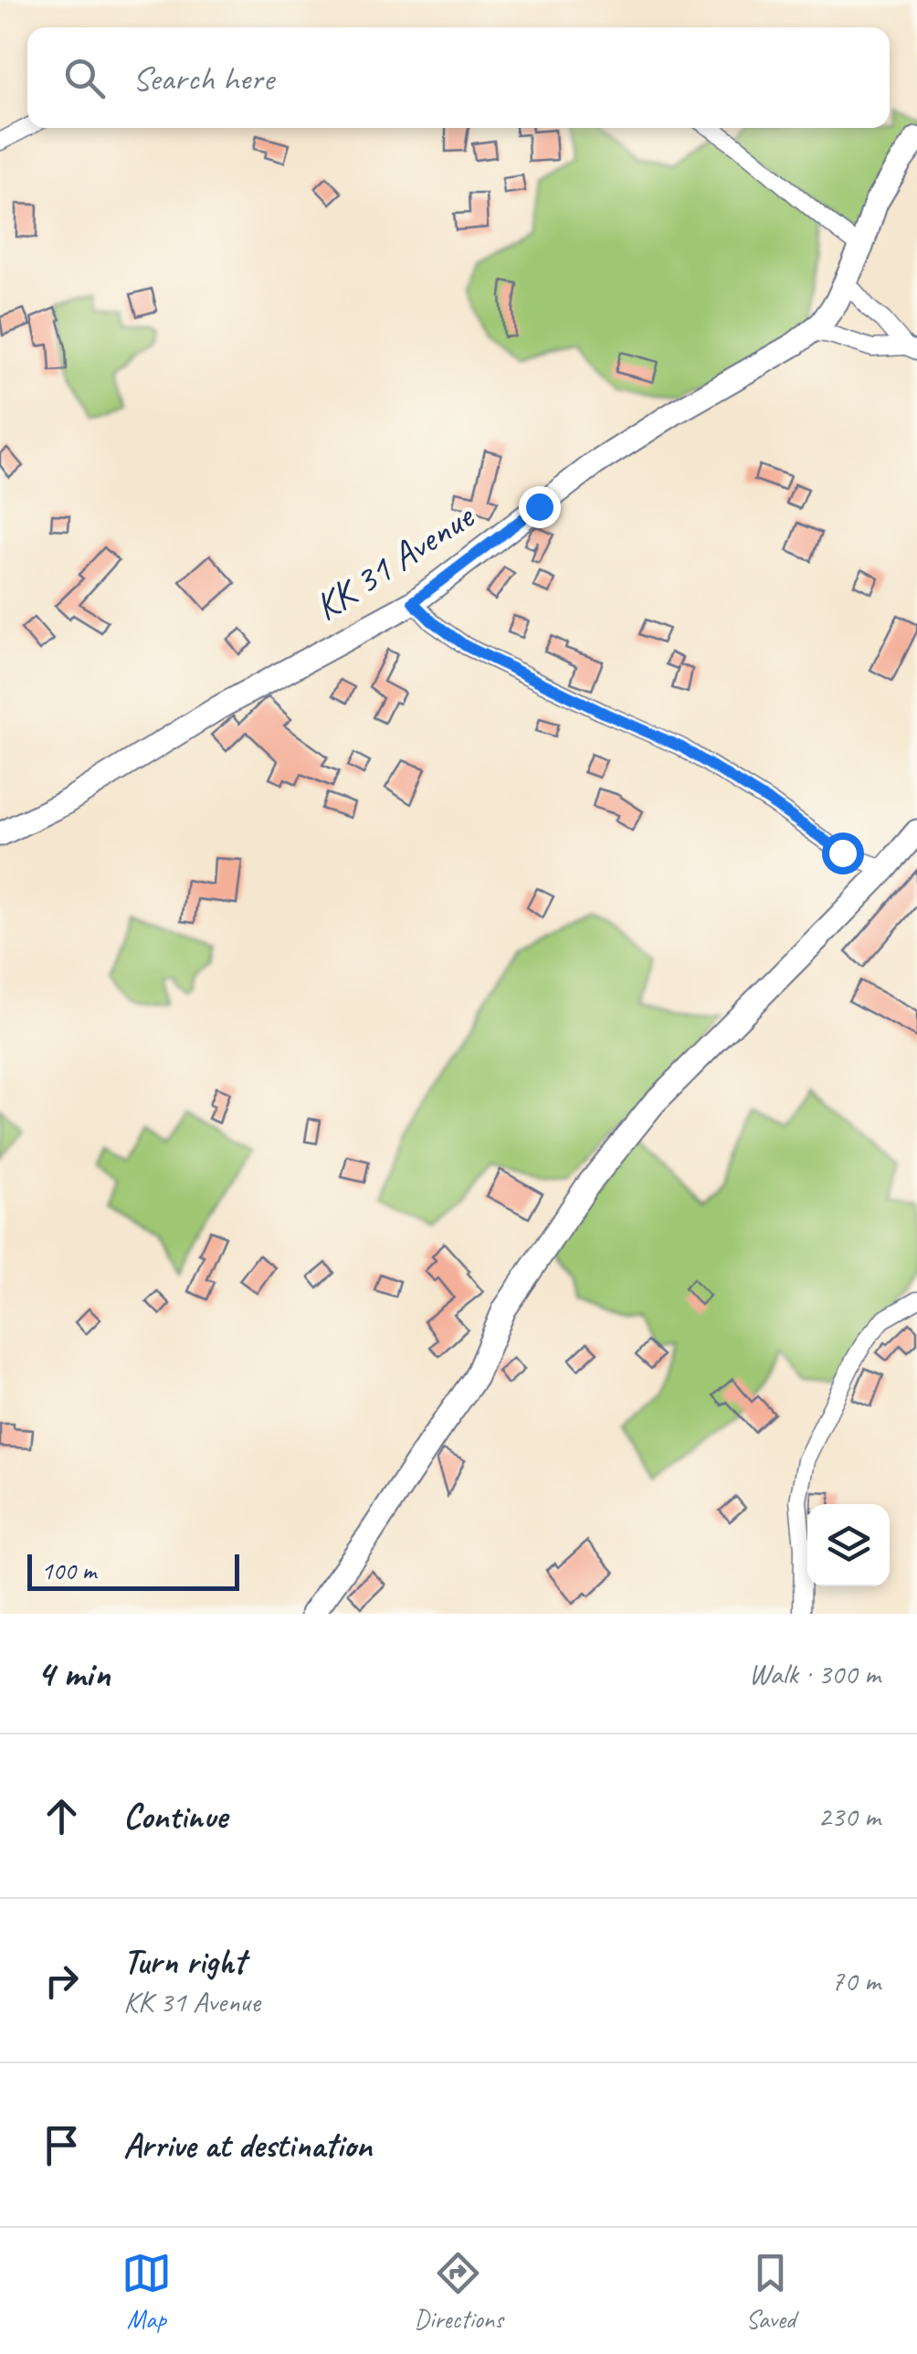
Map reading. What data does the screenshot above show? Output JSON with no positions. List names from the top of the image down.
{
  "streets": {
    "street": ["KK 31 Avenue"]
  },
  "scale_bar": "100 m",
  "page": {
    "search": "Search here",
    "scale": "100 m",
    "heading": ["4 min", "Walk · 300 m"],
    "list": [
      ["Continue", "230 m"],
      ["Turn right", "KK 31 Avenue", "70 m"],
      "Arrive at destination"
    ],
    "nav": ["Map", "Directions", "Saved"]
  }
}
